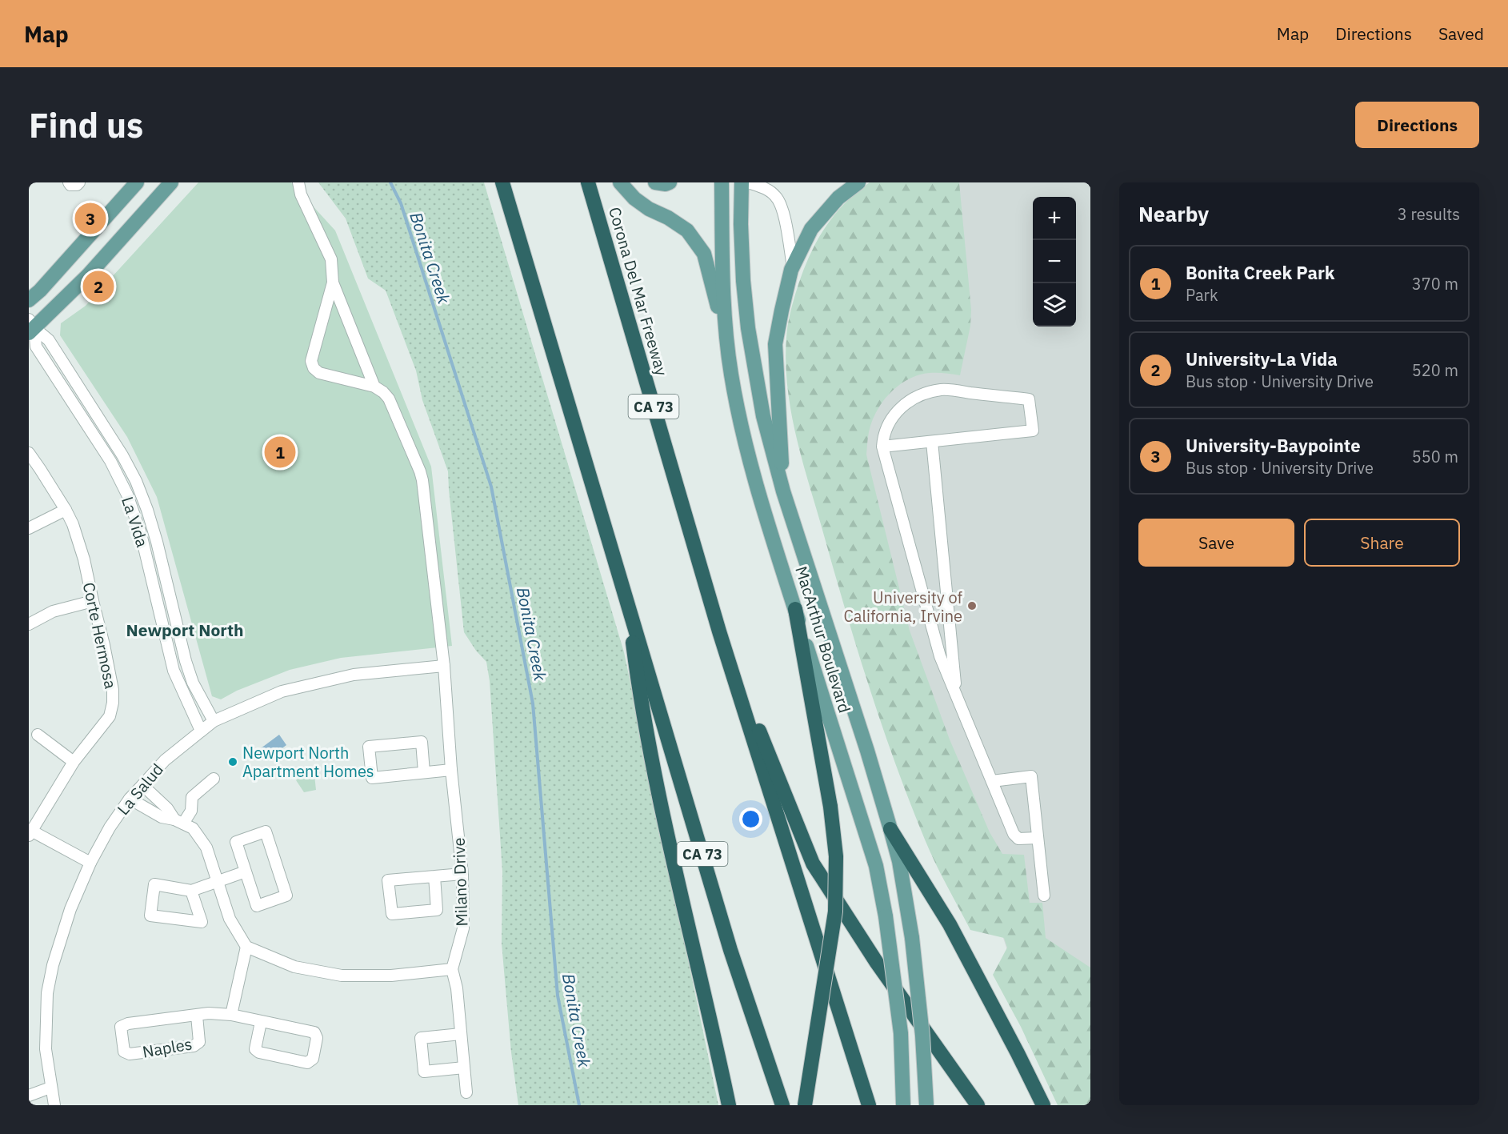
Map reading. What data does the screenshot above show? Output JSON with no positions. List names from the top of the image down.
{
  "streets": {
    "highway": ["Corona Del Mar Freeway", "CA 73"],
    "main road": ["MacArthur Boulevard"],
    "street": [
      "La Vida",
      "Corte Hermosa",
      "La Salud",
      "Milano Drive",
      "Naples"
    ]
  },
  "crossings": [
    ["Corona Del Mar Freeway", "CA 73"],
    ["La Vida", "La Salud"],
    ["La Salud", "Milano Drive"]
  ],
  "districts": ["Newport North"],
  "water": ["Bonita Creek"],
  "places": ["University of California, Irvine", "Newport North Apartment Homes"],
  "page": {
    "header": "Map",
    "nav": ["Map", "Directions", "Saved"],
    "buttons": [
      "Directions",
      ["Save", "Share"]
    ],
    "title": "Find us",
    "heading": ["Nearby", "3 results"],
    "map_buttons": ["+", "−"],
    "pins": ["3", "2", "1"],
    "list": [
      {
        "mark": "1",
        "name": "Bonita Creek Park",
        "note": "Park",
        "value": "370 m"
      },
      {
        "mark": "2",
        "name": "University-La Vida",
        "note": "Bus stop · University Drive",
        "value": "520 m"
      },
      {
        "mark": "3",
        "name": "University-Baypointe",
        "note": "Bus stop · University Drive",
        "value": "550 m"
      }
    ]
  }
}
